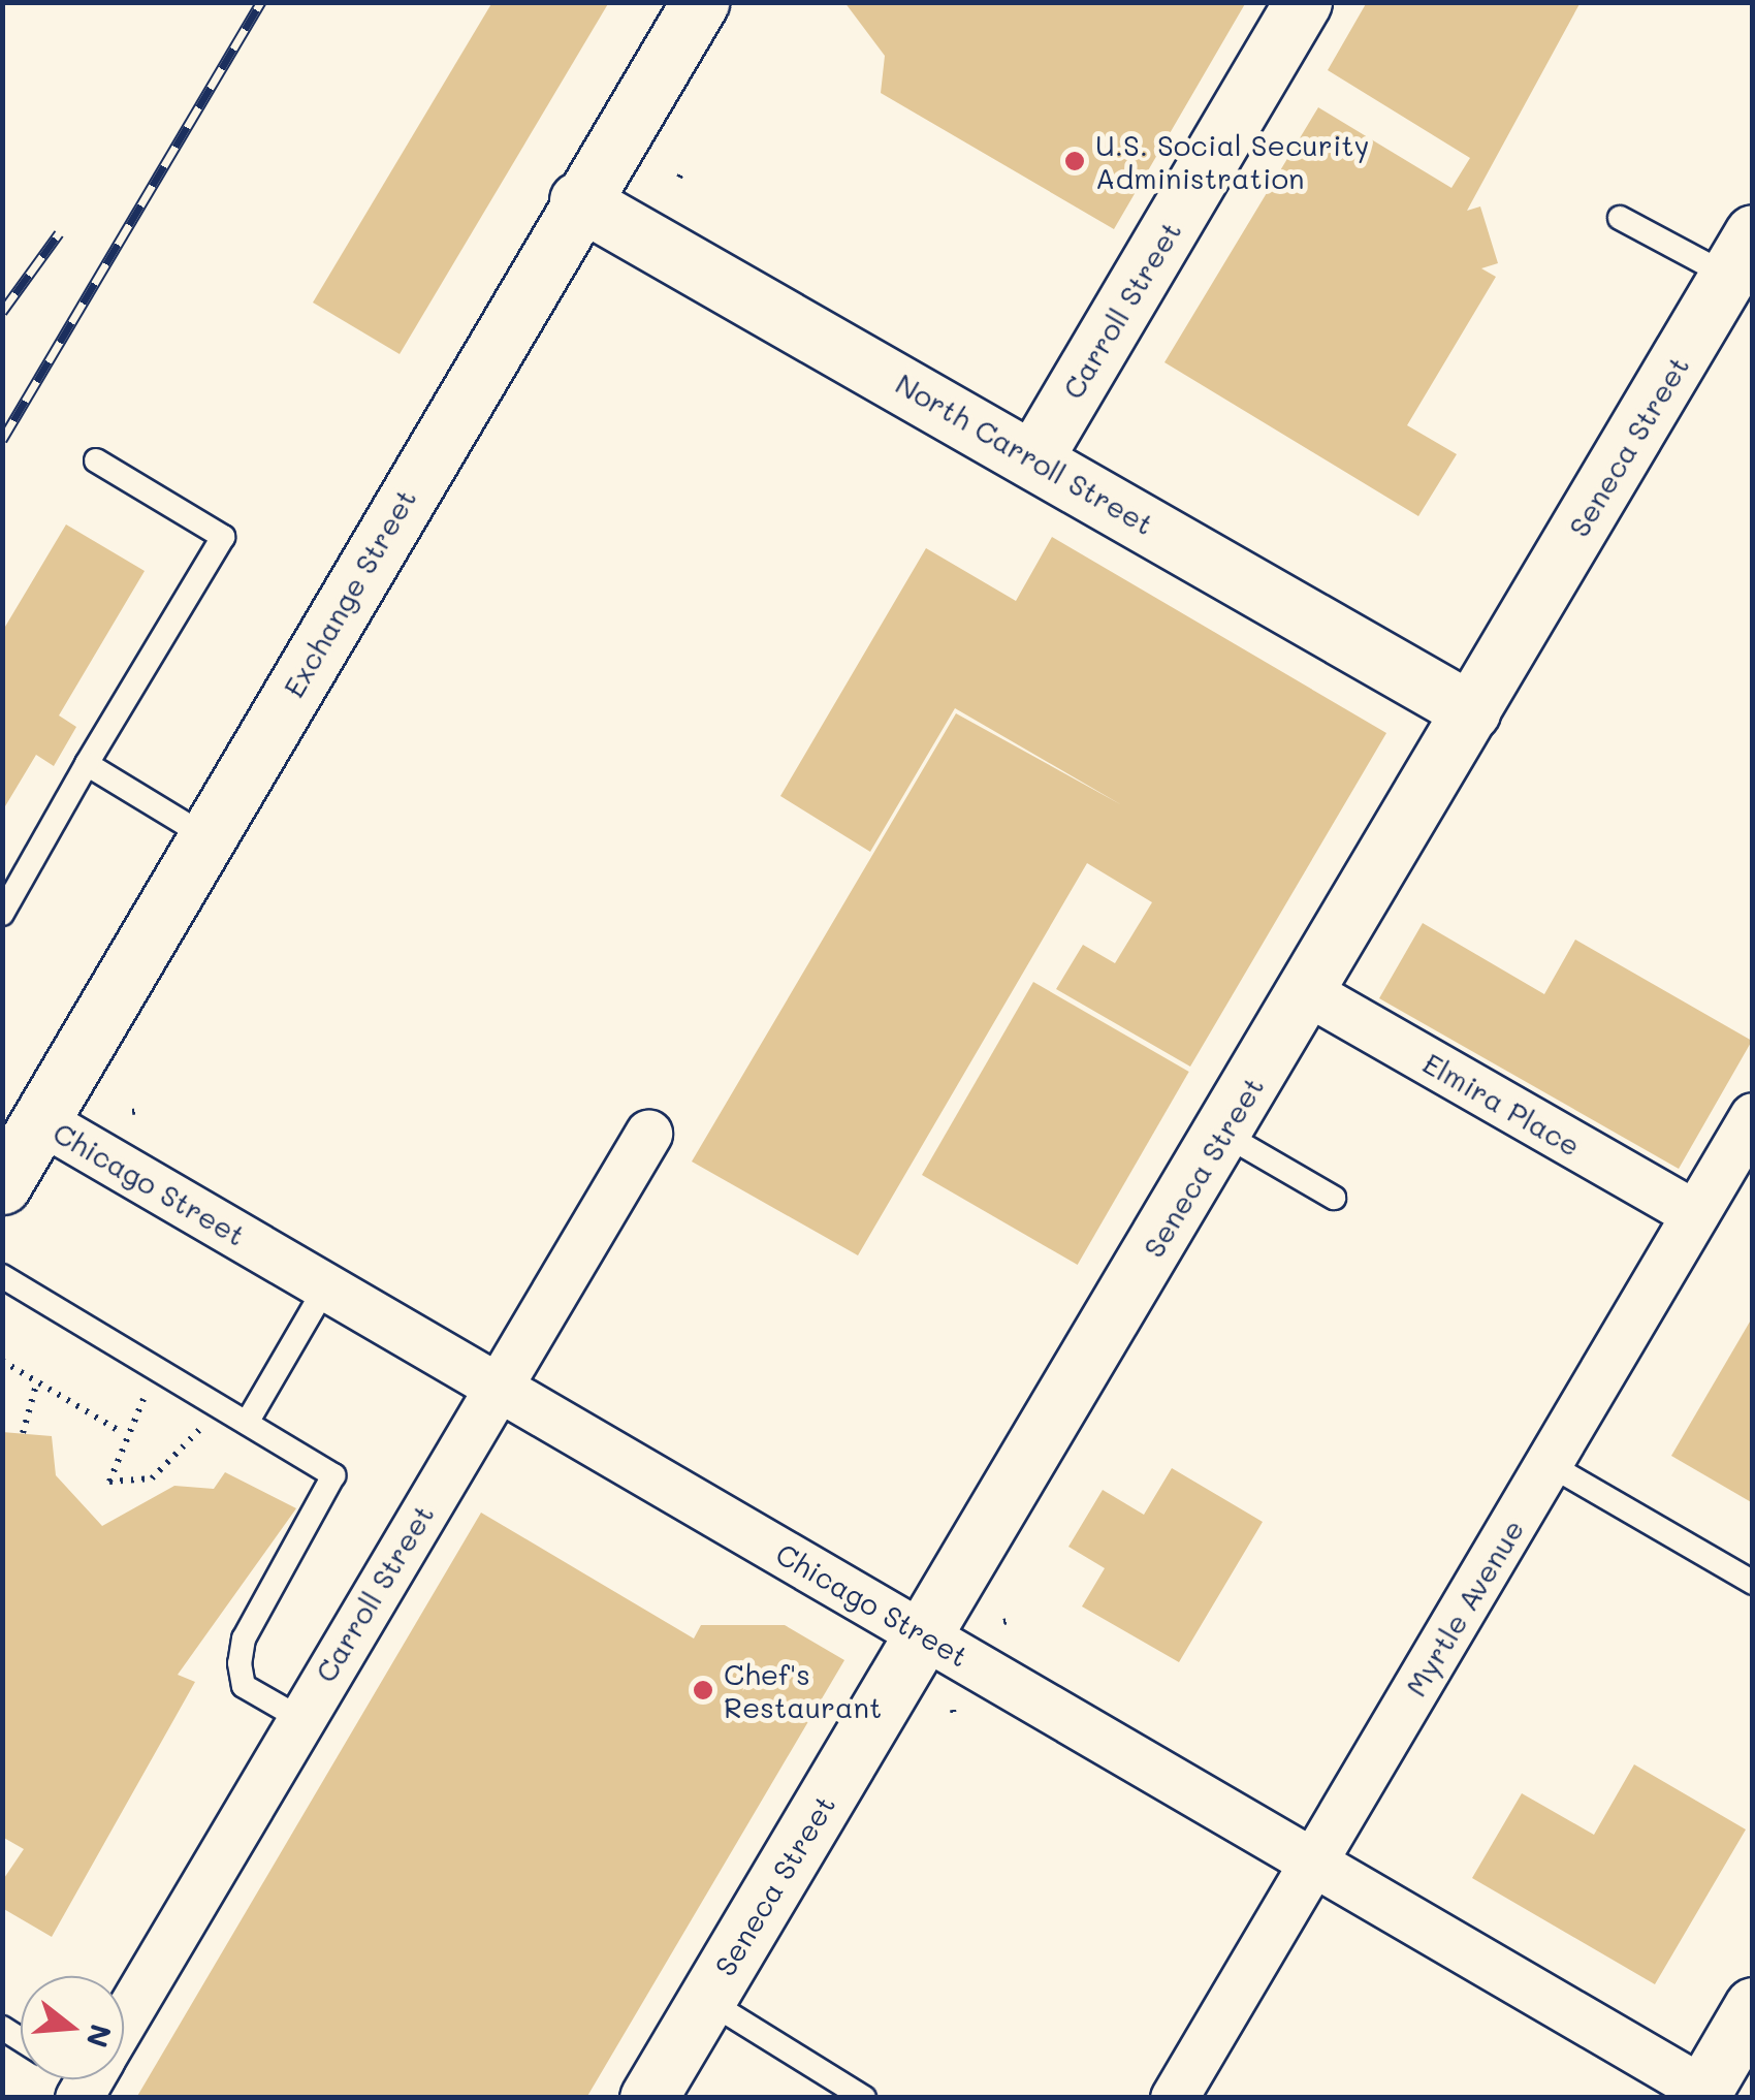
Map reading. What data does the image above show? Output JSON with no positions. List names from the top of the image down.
{
  "streets": {
    "street": [
      "Carroll Street",
      "Seneca Street",
      "North Carroll Street",
      "Exchange Street",
      "Elmira Place",
      "Chicago Street",
      "Myrtle Avenue"
    ]
  },
  "crossings": [
    ["Carroll Street", "North Carroll Street"],
    ["Carroll Street", "Chicago Street"],
    ["Seneca Street", "North Carroll Street"],
    ["Seneca Street", "Elmira Place"],
    ["Seneca Street", "Chicago Street"],
    ["North Carroll Street", "Exchange Street"],
    ["Exchange Street", "Chicago Street"],
    ["Elmira Place", "Myrtle Avenue"],
    ["Chicago Street", "Myrtle Avenue"]
  ],
  "places": ["U.S. Social Security Administration", "Chef's Restaurant"],
  "north": "right"
}
